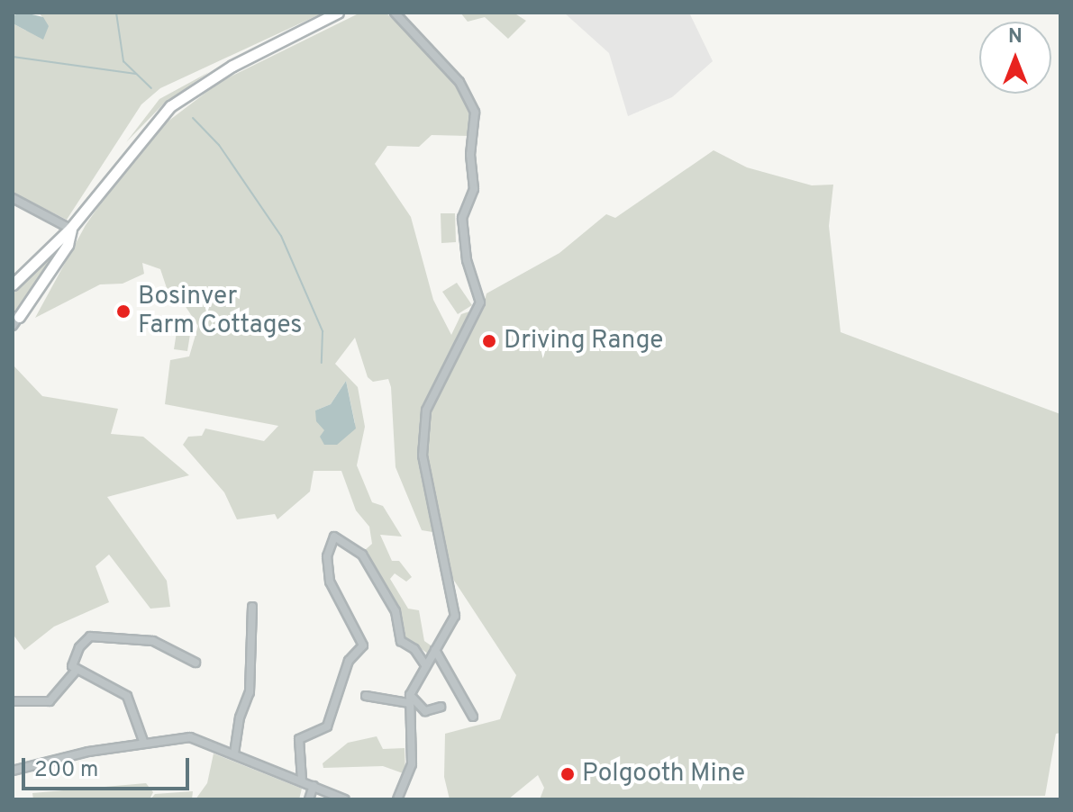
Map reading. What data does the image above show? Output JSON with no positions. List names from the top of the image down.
{
  "places": ["Bosinver Farm Cottages", "Driving Range", "Polgooth Mine"],
  "scale_bar": "200 m",
  "north": "top"
}
